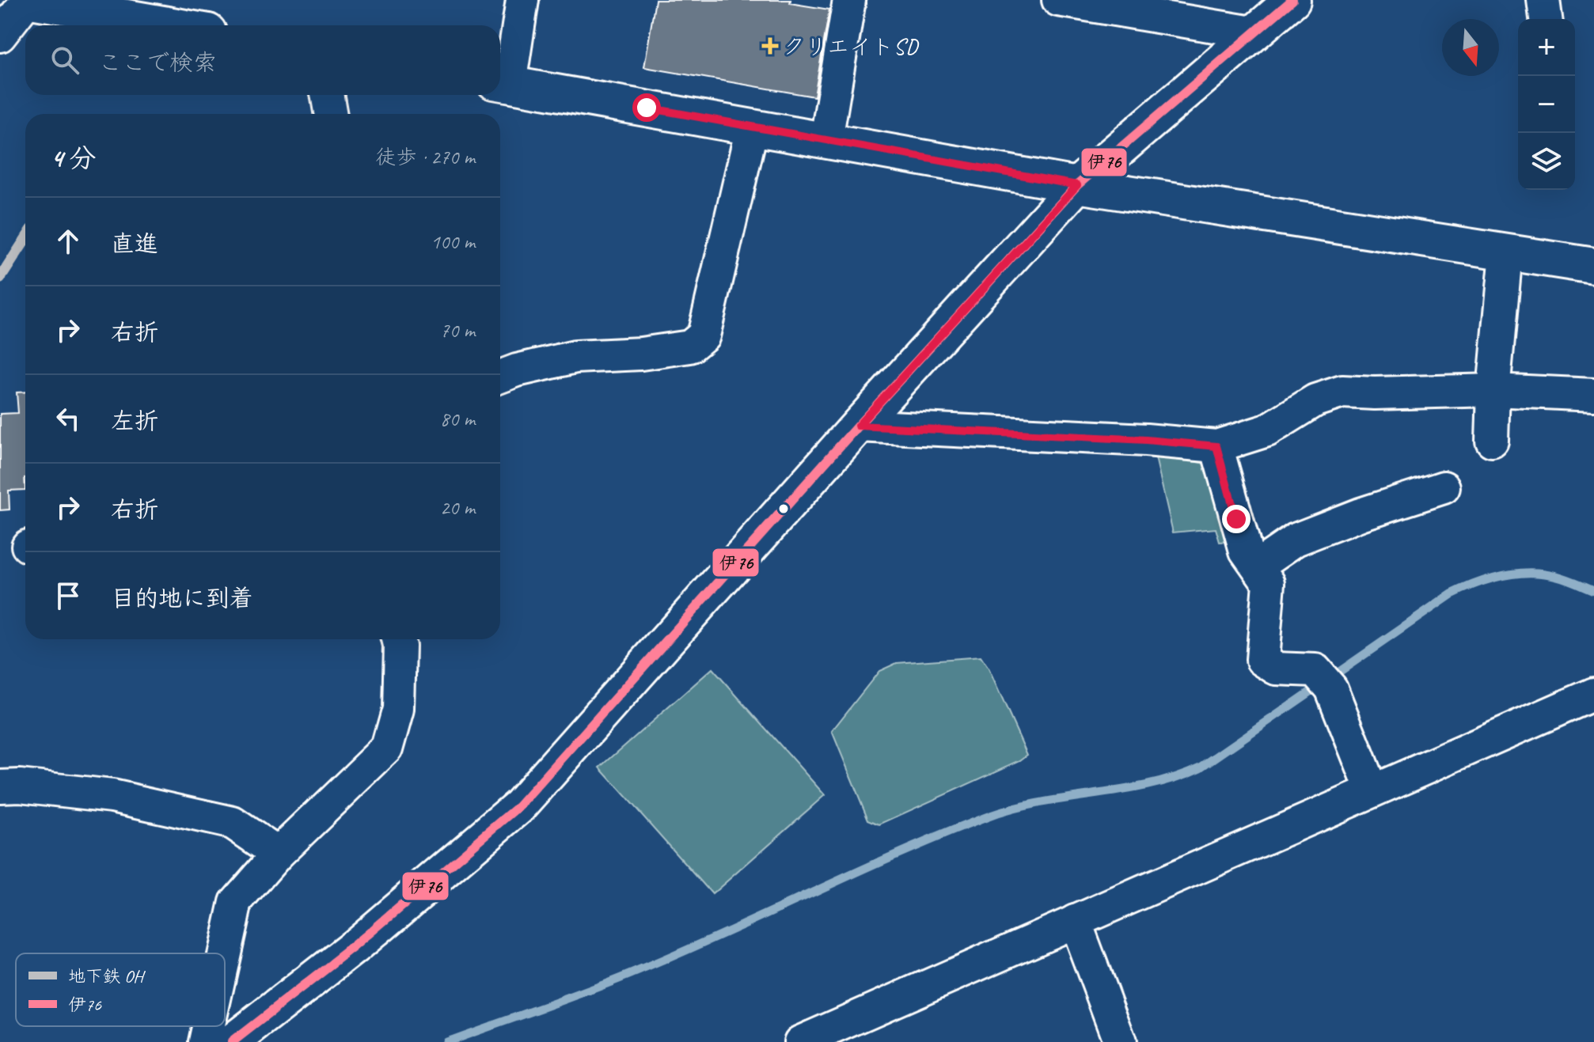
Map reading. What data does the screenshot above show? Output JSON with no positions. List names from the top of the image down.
{
  "places": {
    "health": ["クリエイトSD"]
  },
  "lines": ["transit line 伊76", "metro line OH"],
  "legend": ["地下鉄 OH", "伊76"],
  "north": "bottom",
  "page": {
    "map_buttons": ["+", "−"],
    "search": "ここで検索",
    "heading": ["4 分", "徒歩 · 270 m"],
    "list": [
      ["直進", "100 m"],
      ["右折", "70 m"],
      ["左折", "80 m"],
      ["右折", "20 m"],
      "目的地に到着"
    ]
  }
}
